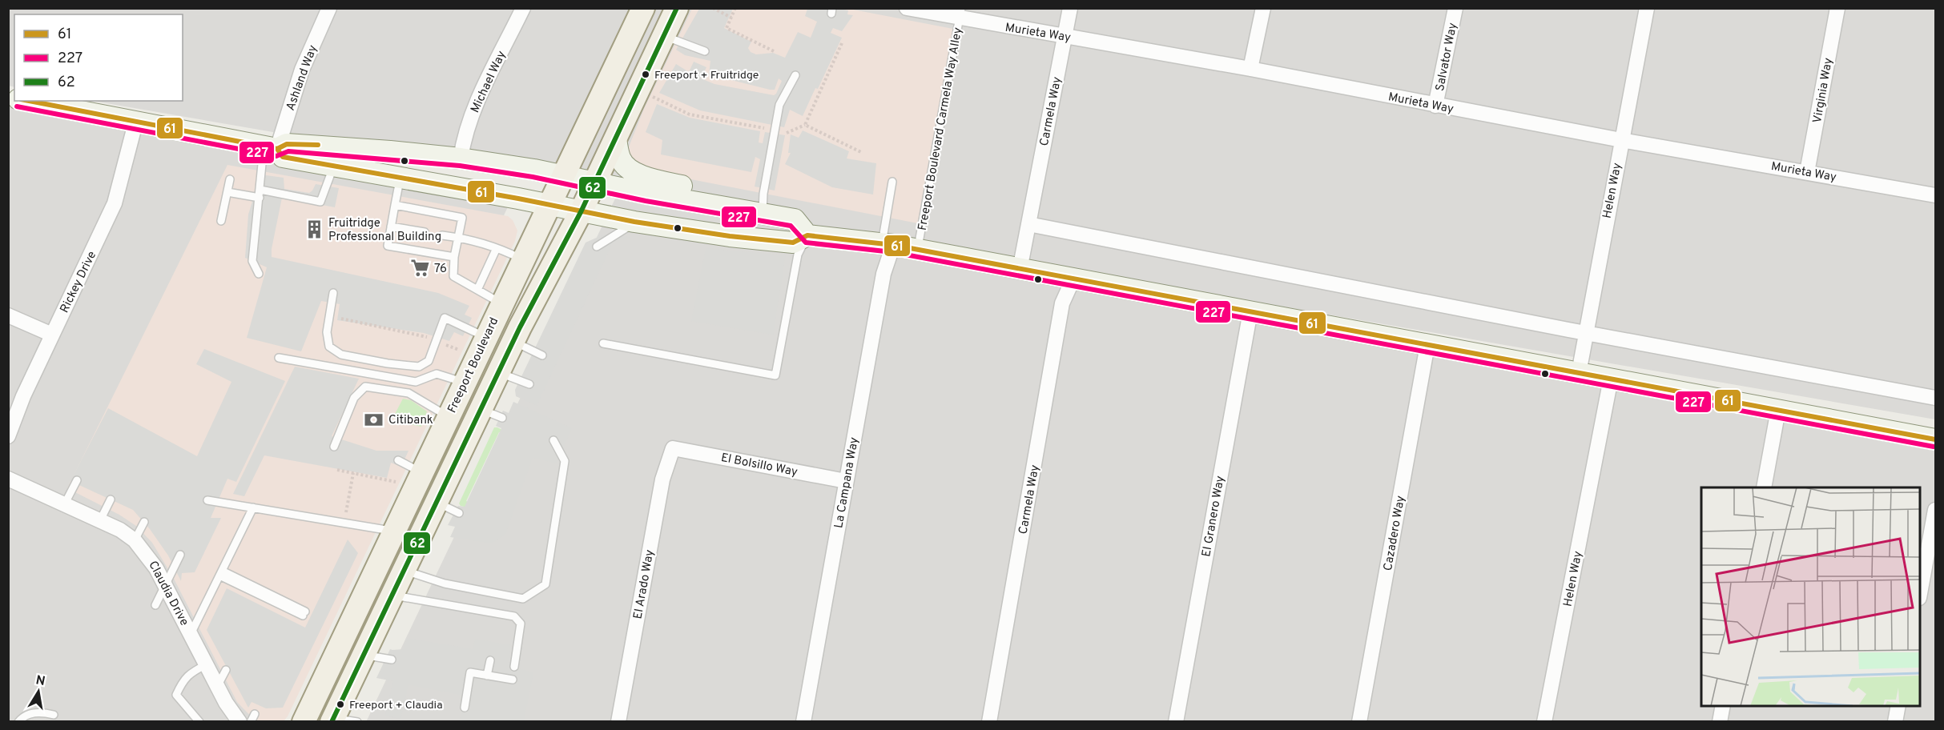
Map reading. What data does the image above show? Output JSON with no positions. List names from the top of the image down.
{
  "streets": {
    "main road": ["Freeport Boulevard"],
    "street": [
      "Murieta Way",
      "Salvator Way",
      "Ashland Way",
      "Michael Way",
      "Virginia Way",
      "Carmela Way",
      "Helen Way",
      "Rickey Drive",
      "El Bolsillo Way",
      "La Campana Way",
      "El Granero Way",
      "Cazadero Way",
      "El Arado Way",
      "Claudia Drive"
    ],
    "lane": ["Freeport Boulevard Carmela Way Alley"]
  },
  "crossings": [
    ["Murieta Way", "Salvator Way"],
    ["Murieta Way", "Virginia Way"],
    ["Murieta Way", "Carmela Way"],
    ["Murieta Way", "Freeport Boulevard Carmela Way Alley"],
    ["Murieta Way", "Helen Way"],
    ["El Bolsillo Way", "La Campana Way"],
    ["El Bolsillo Way", "El Arado Way"]
  ],
  "places": {
    "other": ["Freeport + Fruitridge", "Freeport + Claudia"],
    "building": ["Fruitridge Professional Building"],
    "supermarket": ["76"],
    "bank": ["Citibank"]
  },
  "lines": ["transit line 62", "transit line 61", "transit line 227"],
  "legend": ["61", "227", "62"],
  "north": "top"
}
